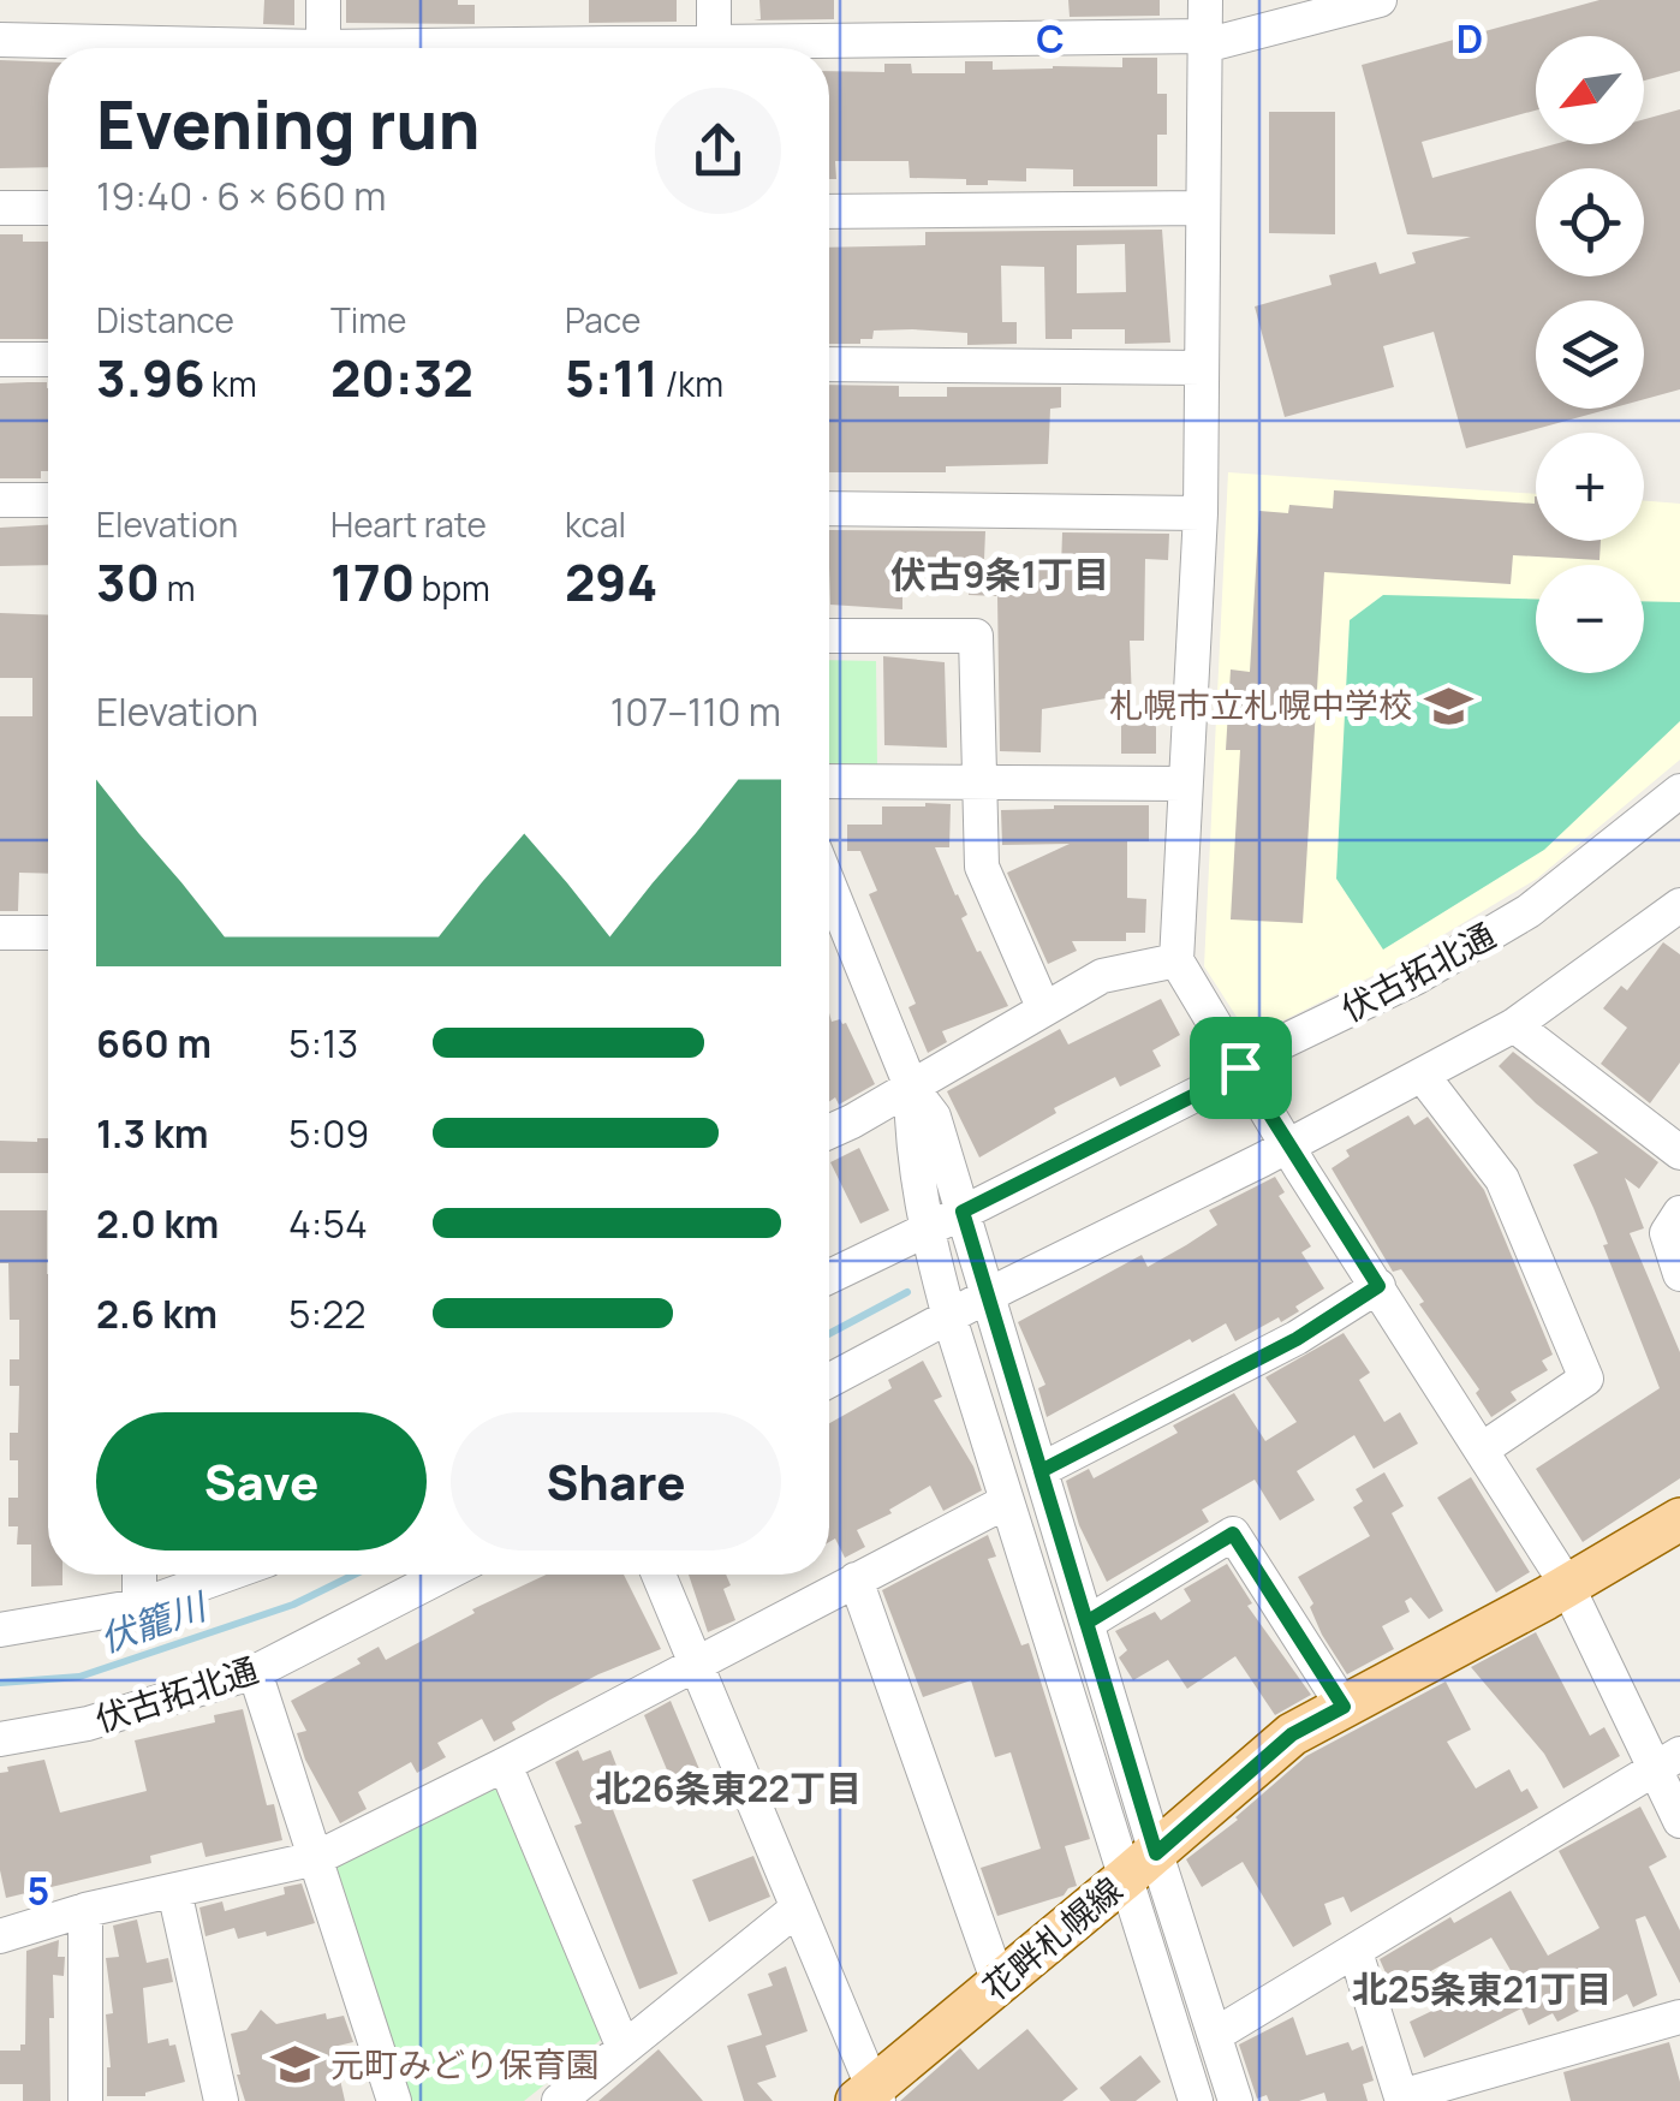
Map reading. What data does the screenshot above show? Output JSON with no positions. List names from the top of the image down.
{
  "streets": {
    "main road": ["花畔札幌線"],
    "street": ["伏古拓北通"]
  },
  "districts": ["伏古9条1丁目", "北26条東22丁目", "北25条東21丁目"],
  "water": ["伏籠川"],
  "places": {
    "school or university": ["札幌市立札幌中学校", "元町みどり保育園"]
  },
  "north": "bottom left",
  "page": {
    "map_buttons": ["+", "−"],
    "heading": ["Evening run", "19:40 · 6 × 660 m"],
    "stats": [
      ["Distance", "3.96 km"],
      ["Time", "20:32"],
      ["Pace", "5:11 /km"],
      ["Elevation", "30 m"],
      ["Heart rate", "170 bpm"],
      ["kcal", "294"]
    ],
    "chart": ["Elevation", "107–110 m"],
    "list": [
      {
        "name": "660 m",
        "note": "5:13"
      },
      {
        "name": "1.3 km",
        "note": "5:09"
      },
      {
        "name": "2.0 km",
        "note": "4:54"
      },
      {
        "name": "2.6 km",
        "note": "5:22"
      }
    ],
    "buttons": ["Save", "Share"]
  },
  "grid": {
    "columns": ["C", "D"],
    "rows": ["5"]
  }
}
